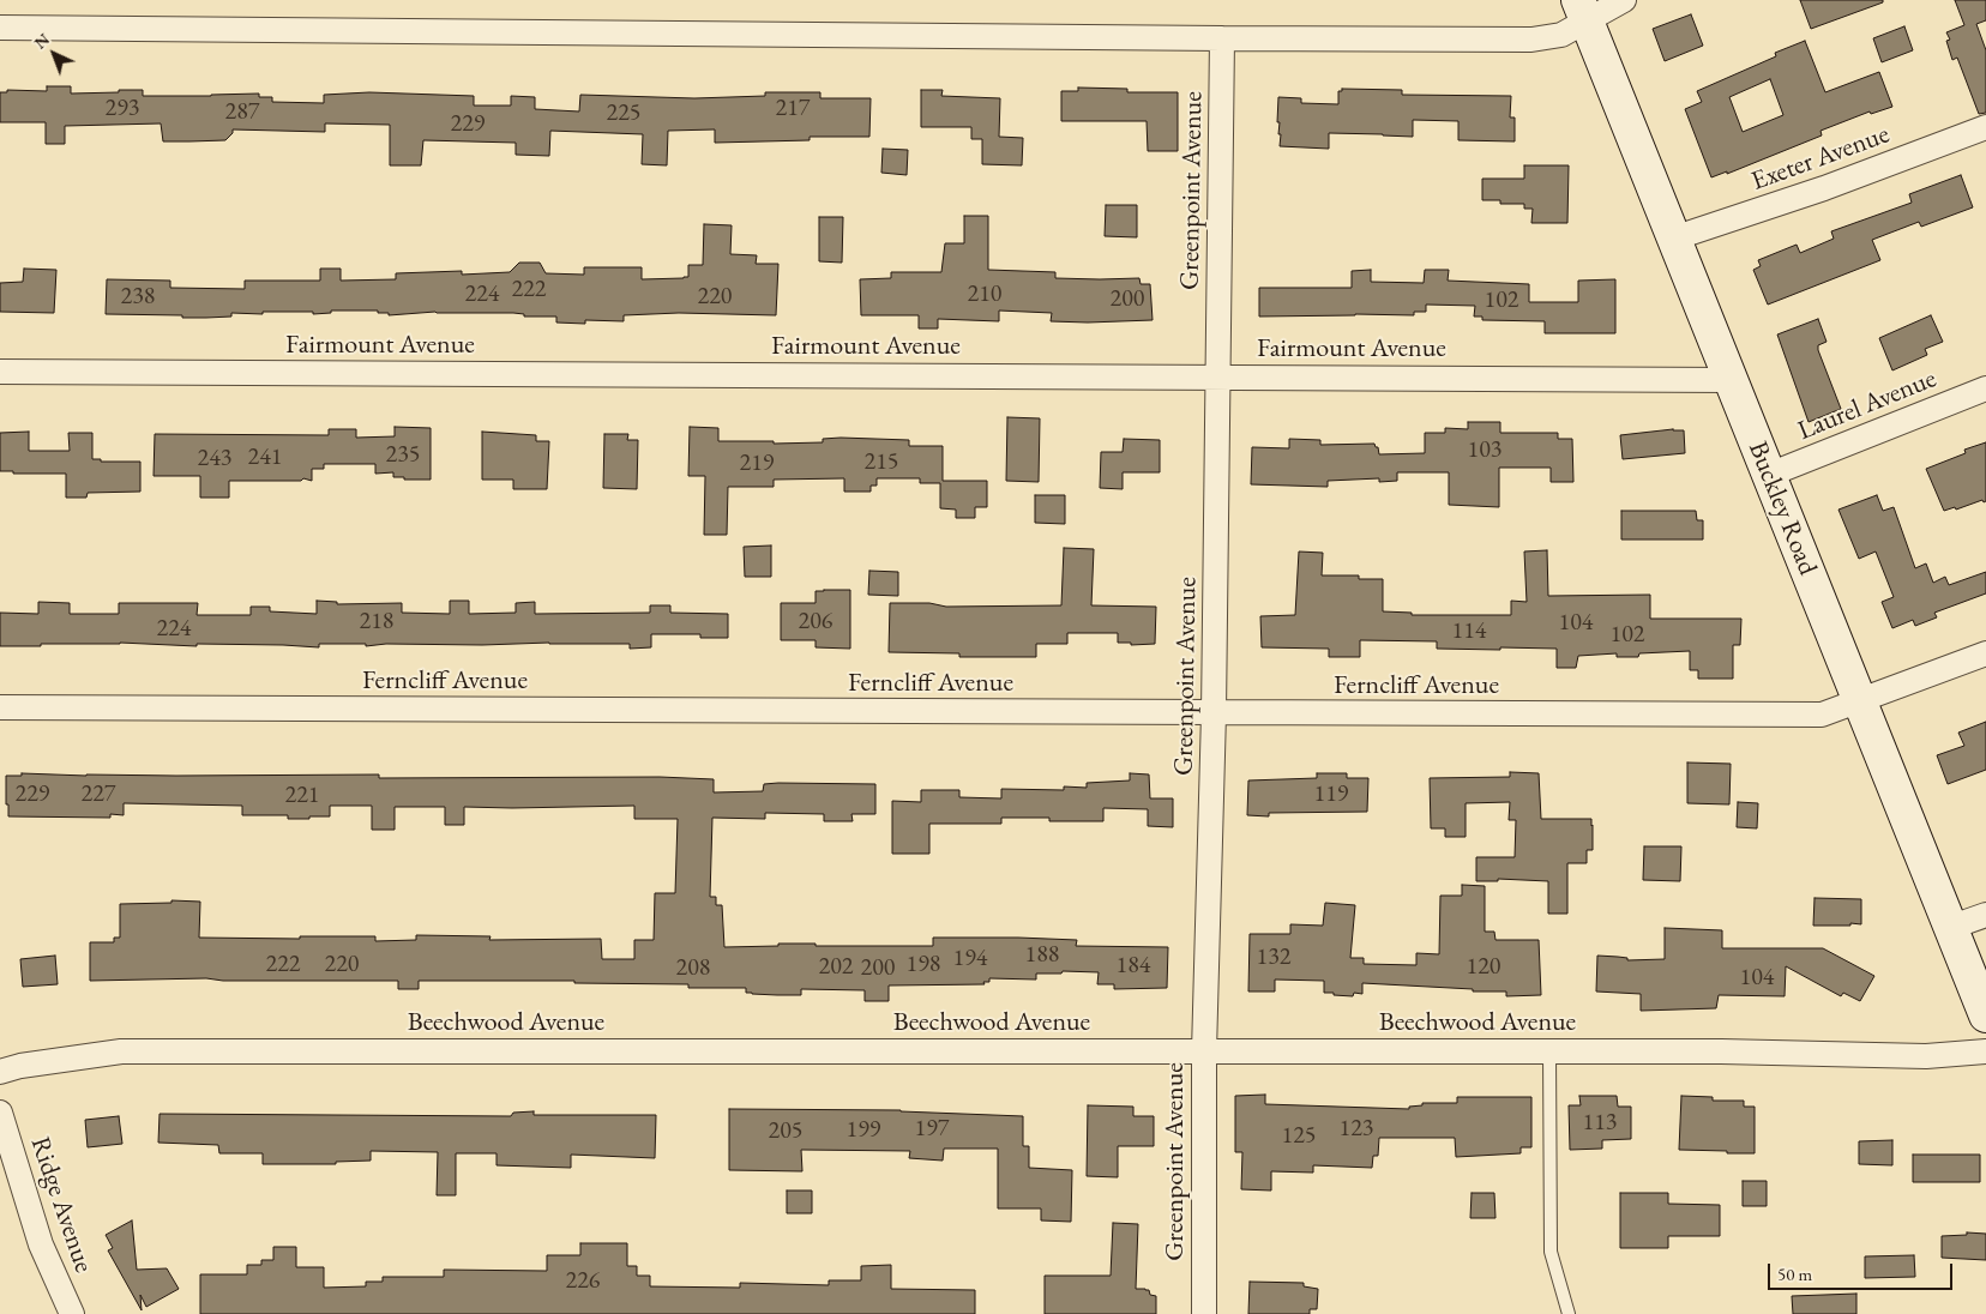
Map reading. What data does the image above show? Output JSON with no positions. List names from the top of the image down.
{
  "streets": {
    "street": [
      "Exeter Avenue",
      "Greenpoint Avenue",
      "Fairmount Avenue",
      "Laurel Avenue",
      "Buckley Road",
      "Ferncliff Avenue",
      "Beechwood Avenue",
      "Ridge Avenue"
    ]
  },
  "crossings": [
    ["Exeter Avenue", "Buckley Road"],
    ["Greenpoint Avenue", "Fairmount Avenue"],
    ["Greenpoint Avenue", "Ferncliff Avenue"],
    ["Greenpoint Avenue", "Beechwood Avenue"],
    ["Fairmount Avenue", "Buckley Road"],
    ["Laurel Avenue", "Buckley Road"],
    ["Buckley Road", "Ferncliff Avenue"]
  ],
  "house_numbers": [
    "293",
    "217",
    "287",
    "225",
    "229",
    "222",
    "224",
    "210",
    "238",
    "220",
    "200",
    "102",
    "103",
    "235",
    "241",
    "243",
    "215",
    "219",
    "218",
    "206",
    "104",
    "224",
    "114",
    "102",
    "229",
    "227",
    "119",
    "221",
    "188",
    "132",
    "194",
    "222",
    "220",
    "198",
    "184",
    "202",
    "120",
    "208",
    "200",
    "104",
    "113",
    "197",
    "123",
    "199",
    "205",
    "125",
    "226"
  ],
  "scale_bar": "50 m",
  "north": "top left"
}
